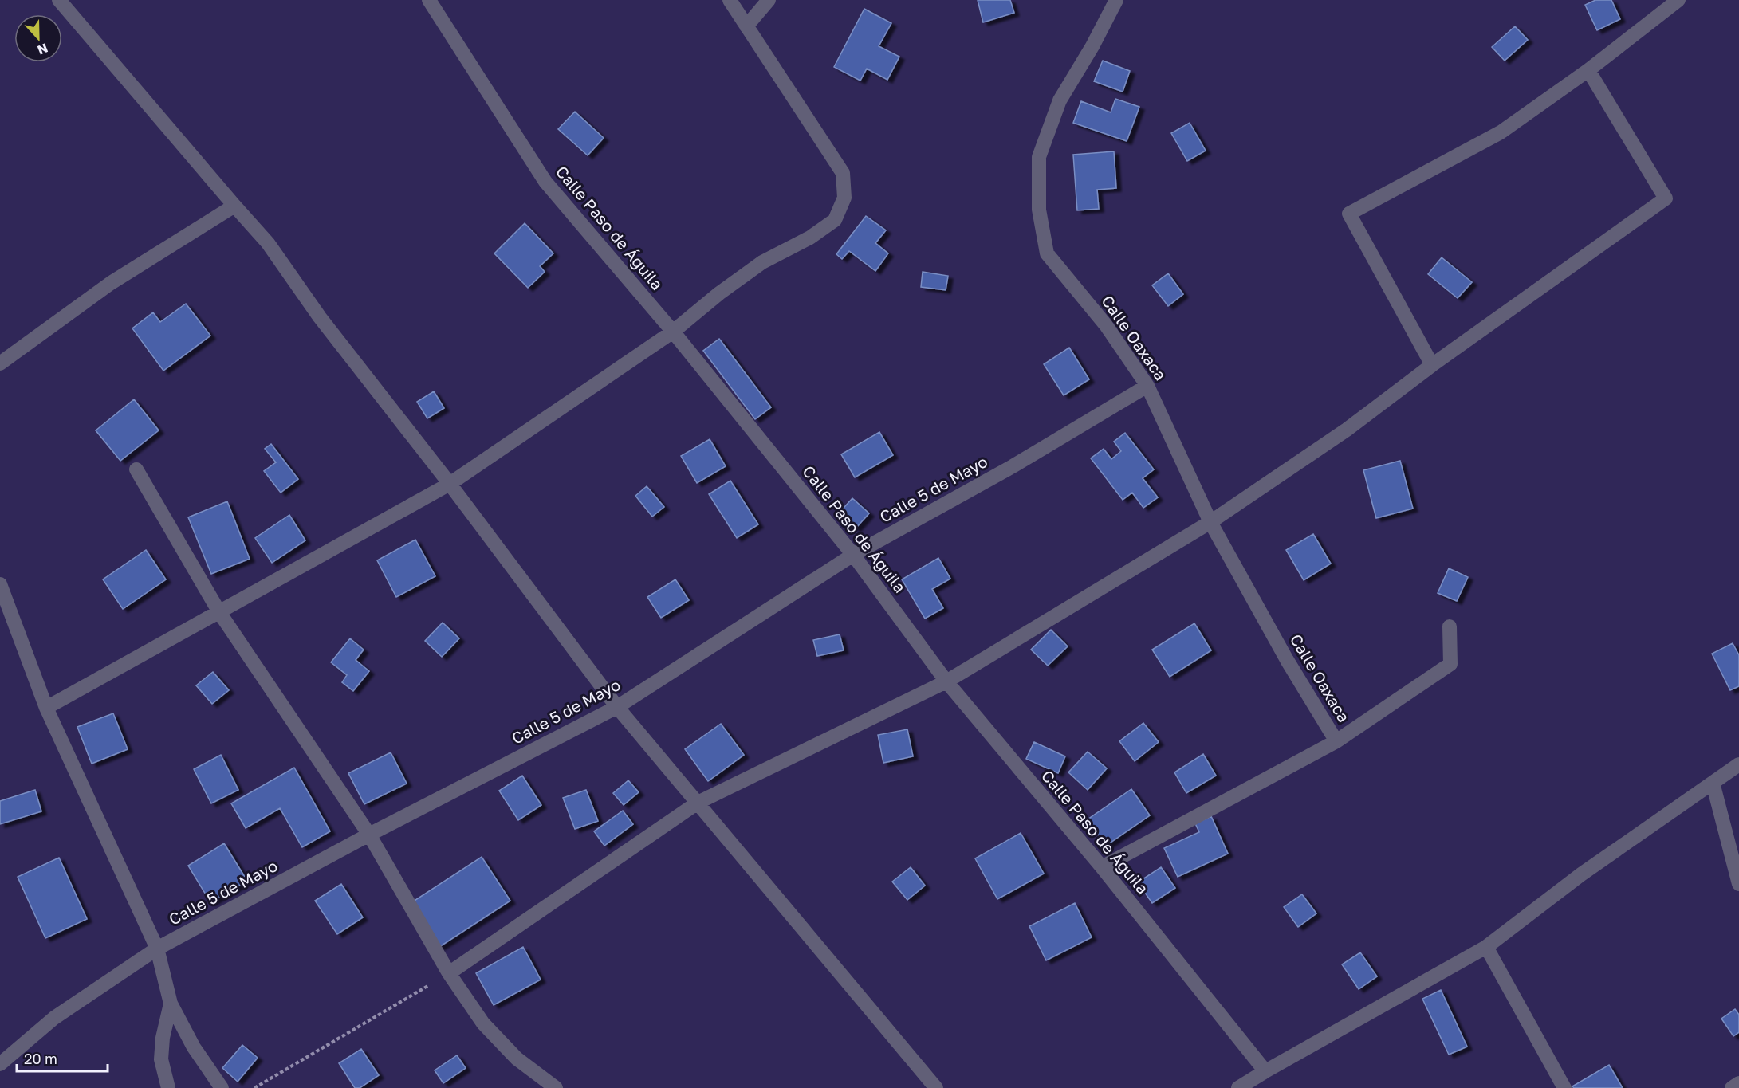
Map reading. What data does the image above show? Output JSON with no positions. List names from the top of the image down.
{
  "streets": {
    "street": ["Calle Paso de Águila", "Calle Oaxaca", "Calle 5 de Mayo"]
  },
  "crossings": [
    ["Calle Paso de Águila", "Calle 5 de Mayo"],
    ["Calle Oaxaca", "Calle 5 de Mayo"]
  ],
  "scale_bar": "20 m",
  "north": "bottom"
}
